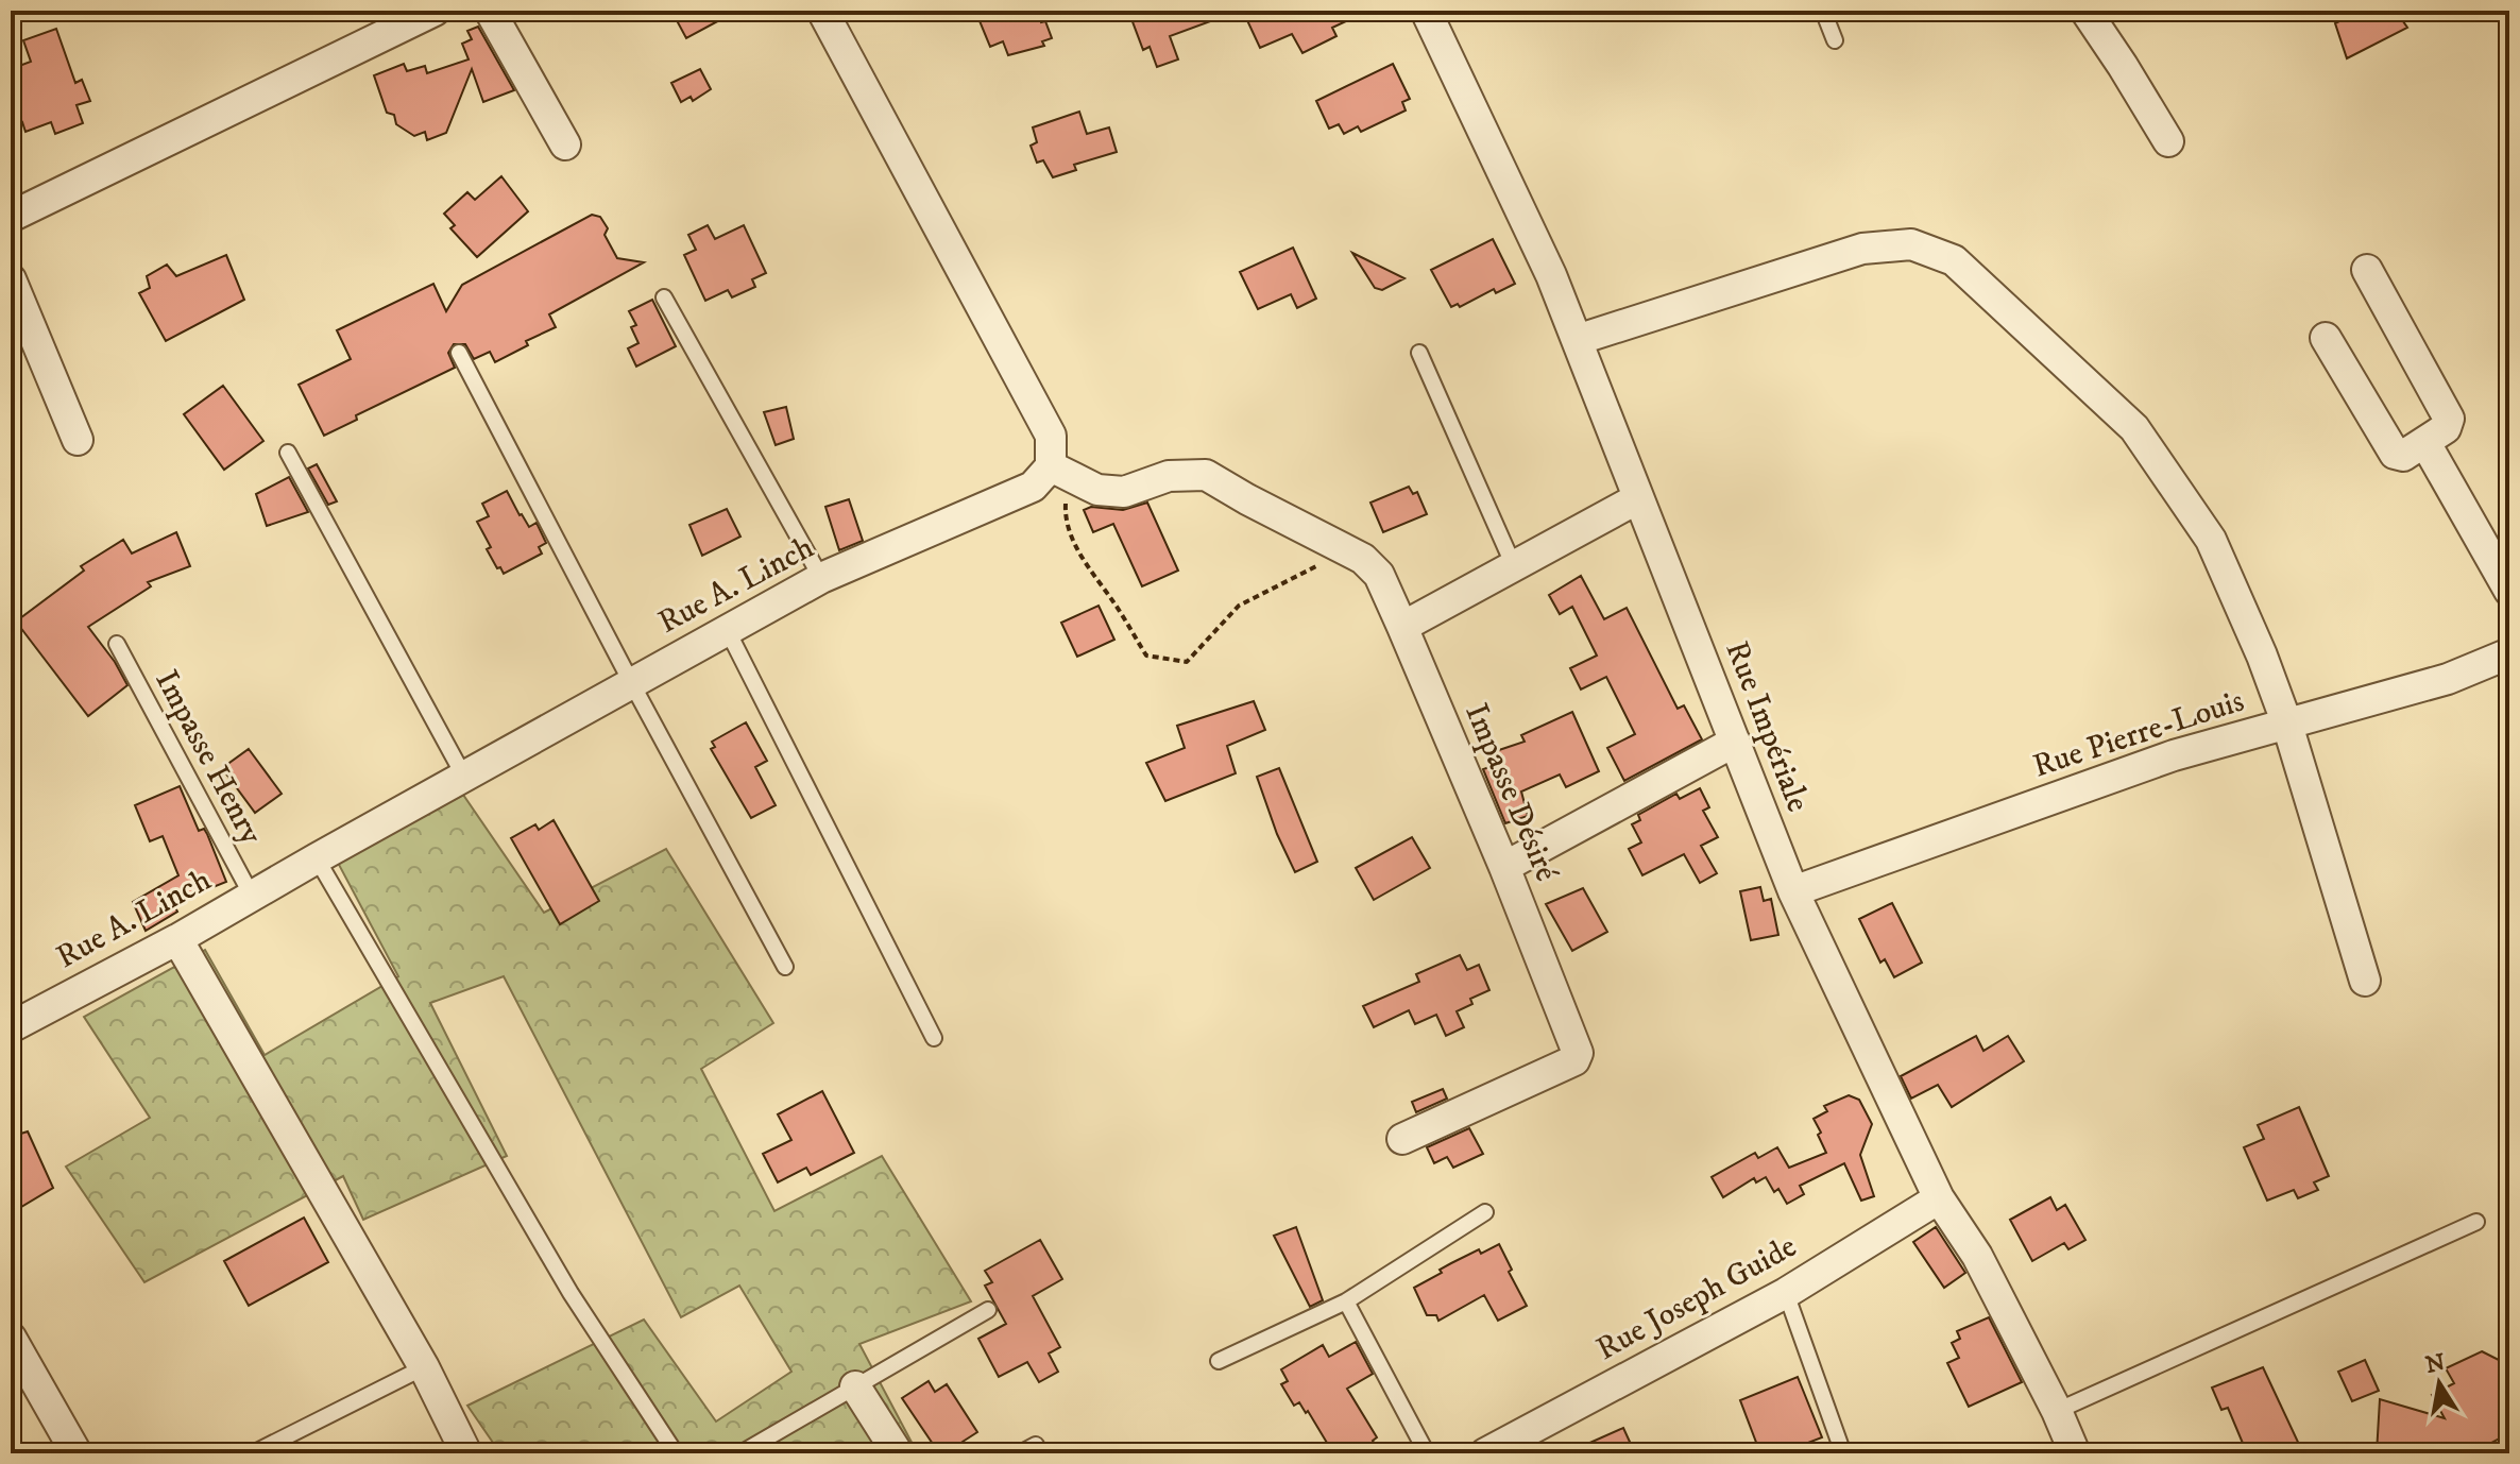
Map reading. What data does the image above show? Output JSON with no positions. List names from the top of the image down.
{
  "streets": {
    "street": [
      "Rue A. Linch",
      "Rue Impériale",
      "Rue Pierre-Louis",
      "Impasse Désiré",
      "Rue Joseph Guide"
    ],
    "lane": ["Impasse Henry"]
  },
  "crossings": [
    ["Rue A. Linch", "Impasse Henry"],
    ["Rue A. Linch", "Impasse Désiré"],
    ["Rue Impériale", "Rue Pierre-Louis"],
    ["Rue Impériale", "Rue Joseph Guide"]
  ],
  "north": "top"
}
